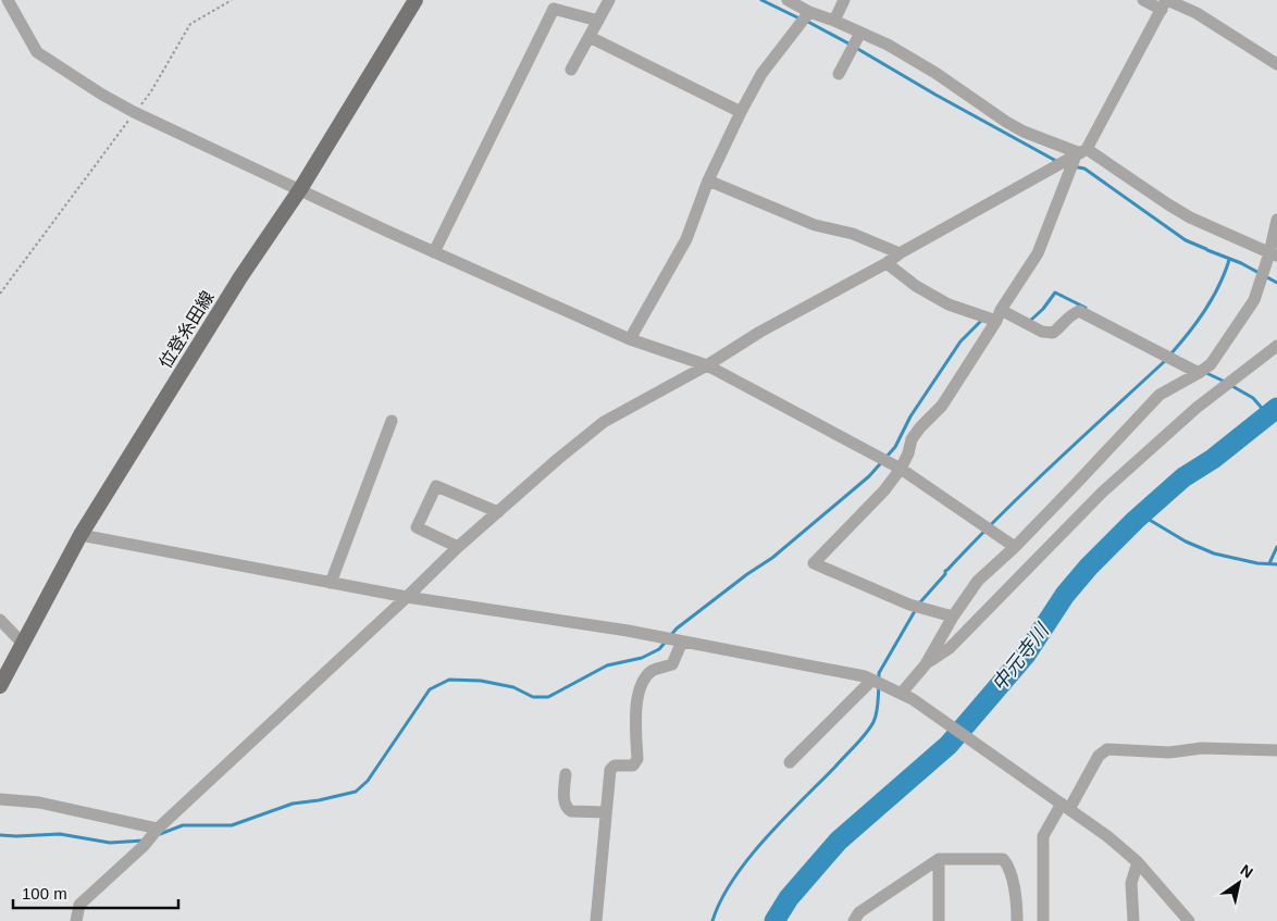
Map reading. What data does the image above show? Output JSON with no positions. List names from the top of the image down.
{
  "streets": {
    "main road": ["位登糸田線"]
  },
  "water": ["中元寺川"],
  "scale_bar": "100 m",
  "north": "top right"
}
